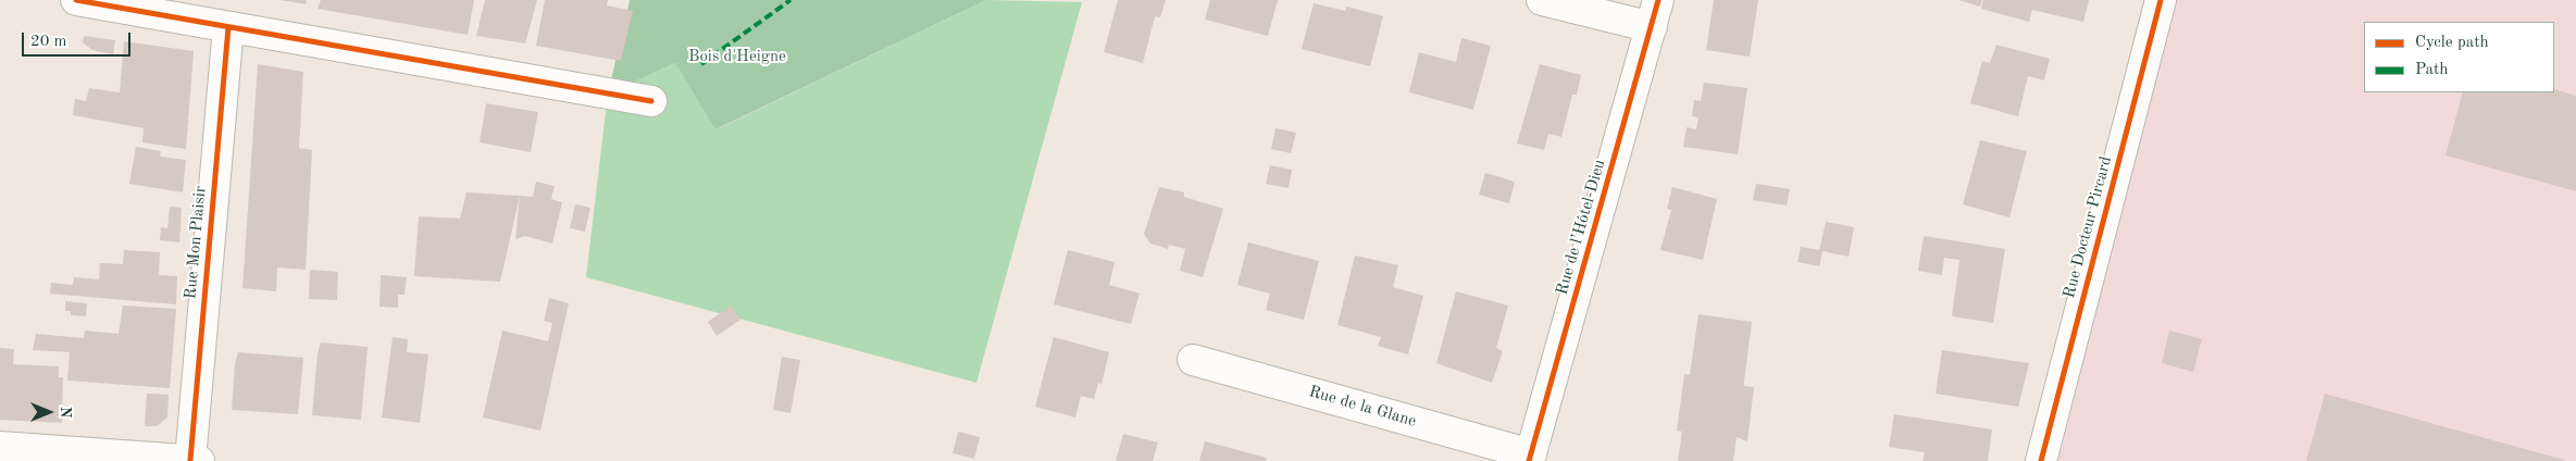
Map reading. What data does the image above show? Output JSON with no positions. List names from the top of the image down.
{
  "streets": {
    "street": [
      "Rue de l’Hôtel-Dieu",
      "Rue Docteur Pircard",
      "Rue Mon Plaisir",
      "Rue de la Glane"
    ]
  },
  "crossings": [
    ["Rue de l’Hôtel-Dieu", "Rue de la Glane"]
  ],
  "parks": ["Bois d'Heigne"],
  "legend": ["Cycle path", "Path"],
  "scale_bar": "20 m",
  "north": "right"
}
